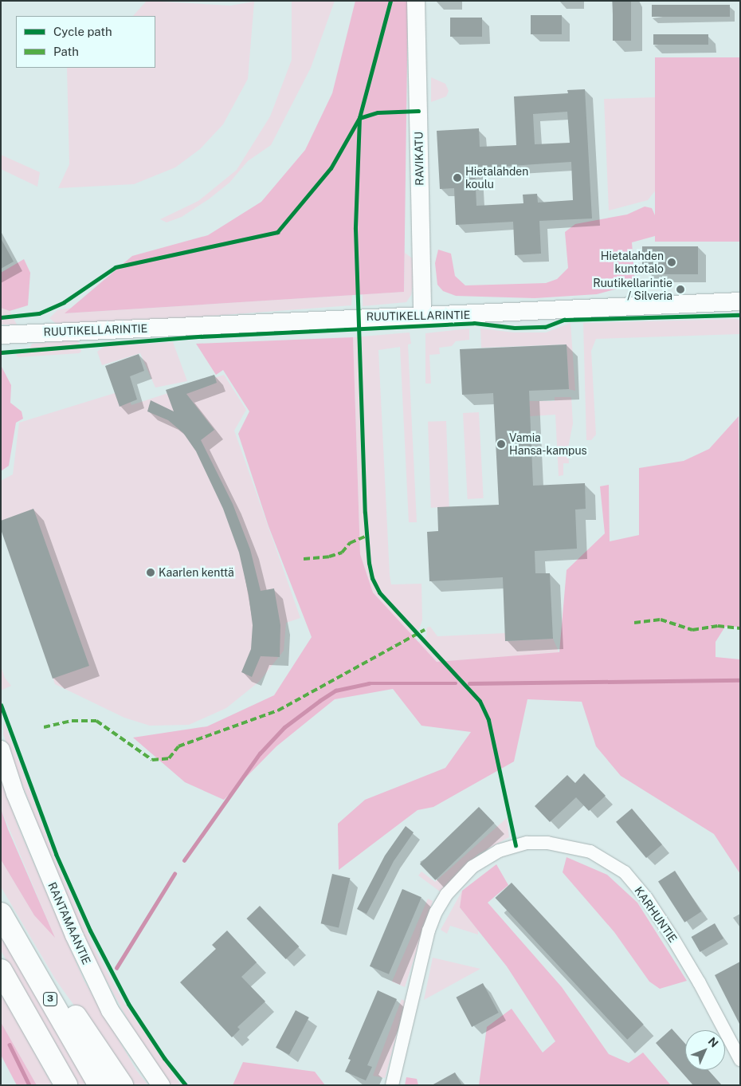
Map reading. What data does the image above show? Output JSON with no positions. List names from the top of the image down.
{
  "streets": {
    "highway": ["3"],
    "main road": ["RAVIKATU", "RUUTIKELLARINTIE", "RANTAMAANTIE"],
    "street": ["KARHUNTIE"]
  },
  "crossings": [
    ["RAVIKATU", "RUUTIKELLARINTIE"]
  ],
  "places": [
    "Hietalahden koulu",
    "Hietalahden kuntotalo",
    "Ruutikellarintie / Silveria",
    "Vamia Hansa-kampus",
    "Kaarlen kenttä"
  ],
  "legend": ["Cycle path", "Path"],
  "north": "top right"
}
